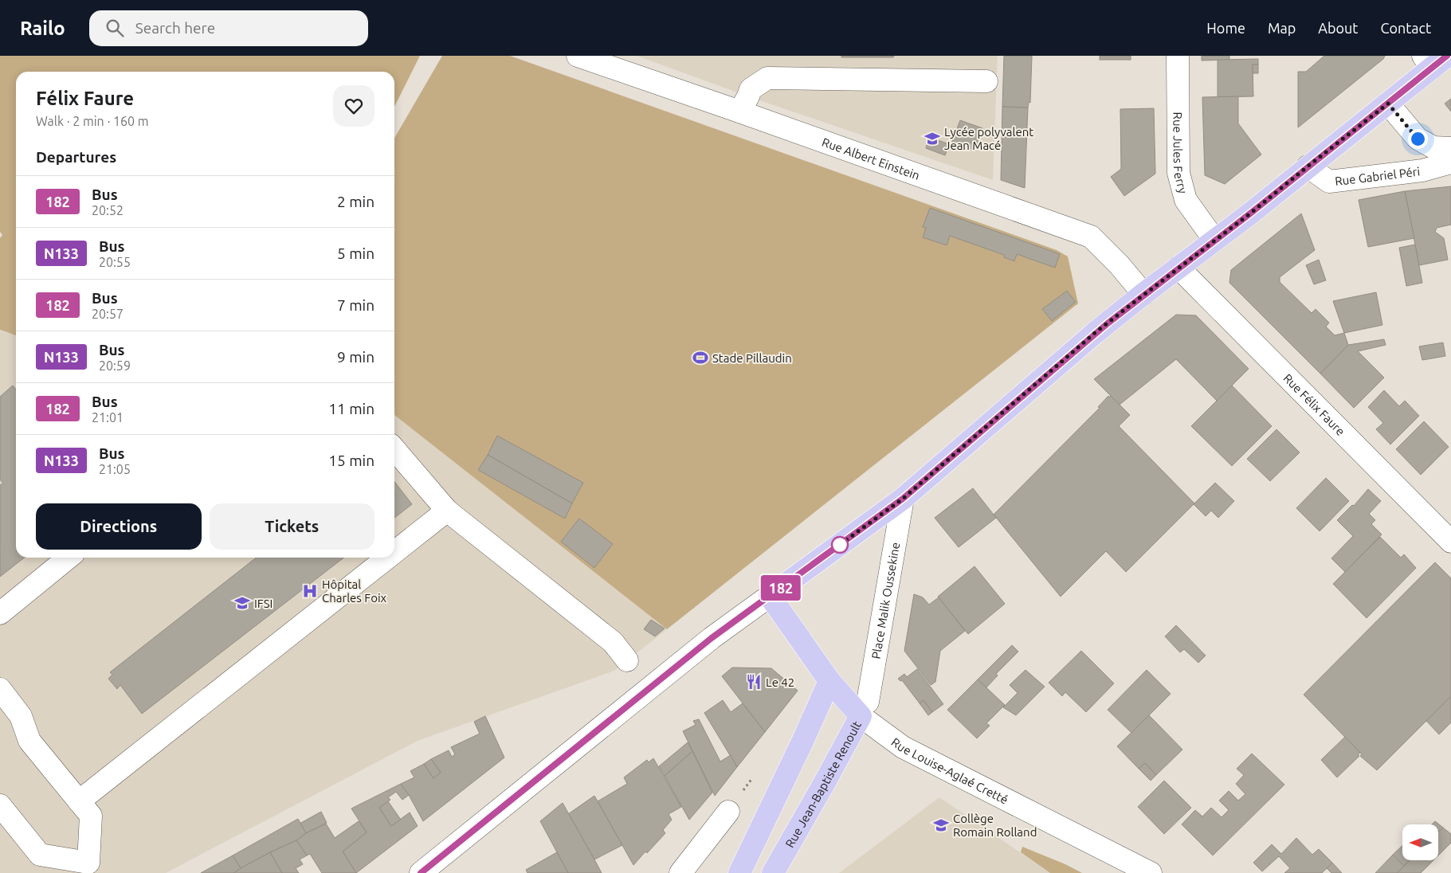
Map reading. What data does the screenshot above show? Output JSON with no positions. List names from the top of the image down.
{
  "streets": {
    "main road": ["Rue Jean-Baptiste Renoult"],
    "street": [
      "Rue Jules Ferry",
      "Rue Albert Einstein",
      "Rue Gabriel Péri",
      "Rue Félix Faure",
      "Place Malik Oussekine",
      "Rue Louise-Aglaé Cretté"
    ]
  },
  "crossings": [
    ["Place Malik Oussekine", "Rue Louise-Aglaé Cretté"],
    ["Place Malik Oussekine", "Rue Jean-Baptiste Renoult"],
    ["Rue Louise-Aglaé Cretté", "Rue Jean-Baptiste Renoult"]
  ],
  "places": {
    "school or university": ["Lycée polyvalent Jean Macé", "IFSI", "Collège Romain Rolland"],
    "sports": ["Stade Pillaudin"],
    "hospital": ["Hôpital Charles Foix"],
    "restaurant": ["Le 42"]
  },
  "lines": ["bus line 182"],
  "north": "left",
  "page": {
    "header": "Railo",
    "search": "Search here",
    "nav": [
      "Home",
      "Map",
      "About",
      "Contact"
    ],
    "on_map": "182",
    "heading": [
      ["Félix Faure", "Walk · 2 min · 160 m"],
      "Departures"
    ],
    "list": [
      {
        "mark": "182",
        "name": "Bus",
        "note": "20:52",
        "value": "2 min"
      },
      {
        "mark": "N133",
        "name": "Bus",
        "note": "20:55",
        "value": "5 min"
      },
      {
        "mark": "182",
        "name": "Bus",
        "note": "20:57",
        "value": "7 min"
      },
      {
        "mark": "N133",
        "name": "Bus",
        "note": "20:59",
        "value": "9 min"
      },
      {
        "mark": "182",
        "name": "Bus",
        "note": "21:01",
        "value": "11 min"
      },
      {
        "mark": "N133",
        "name": "Bus",
        "note": "21:05",
        "value": "15 min"
      }
    ],
    "buttons": ["Directions", "Tickets"]
  }
}
